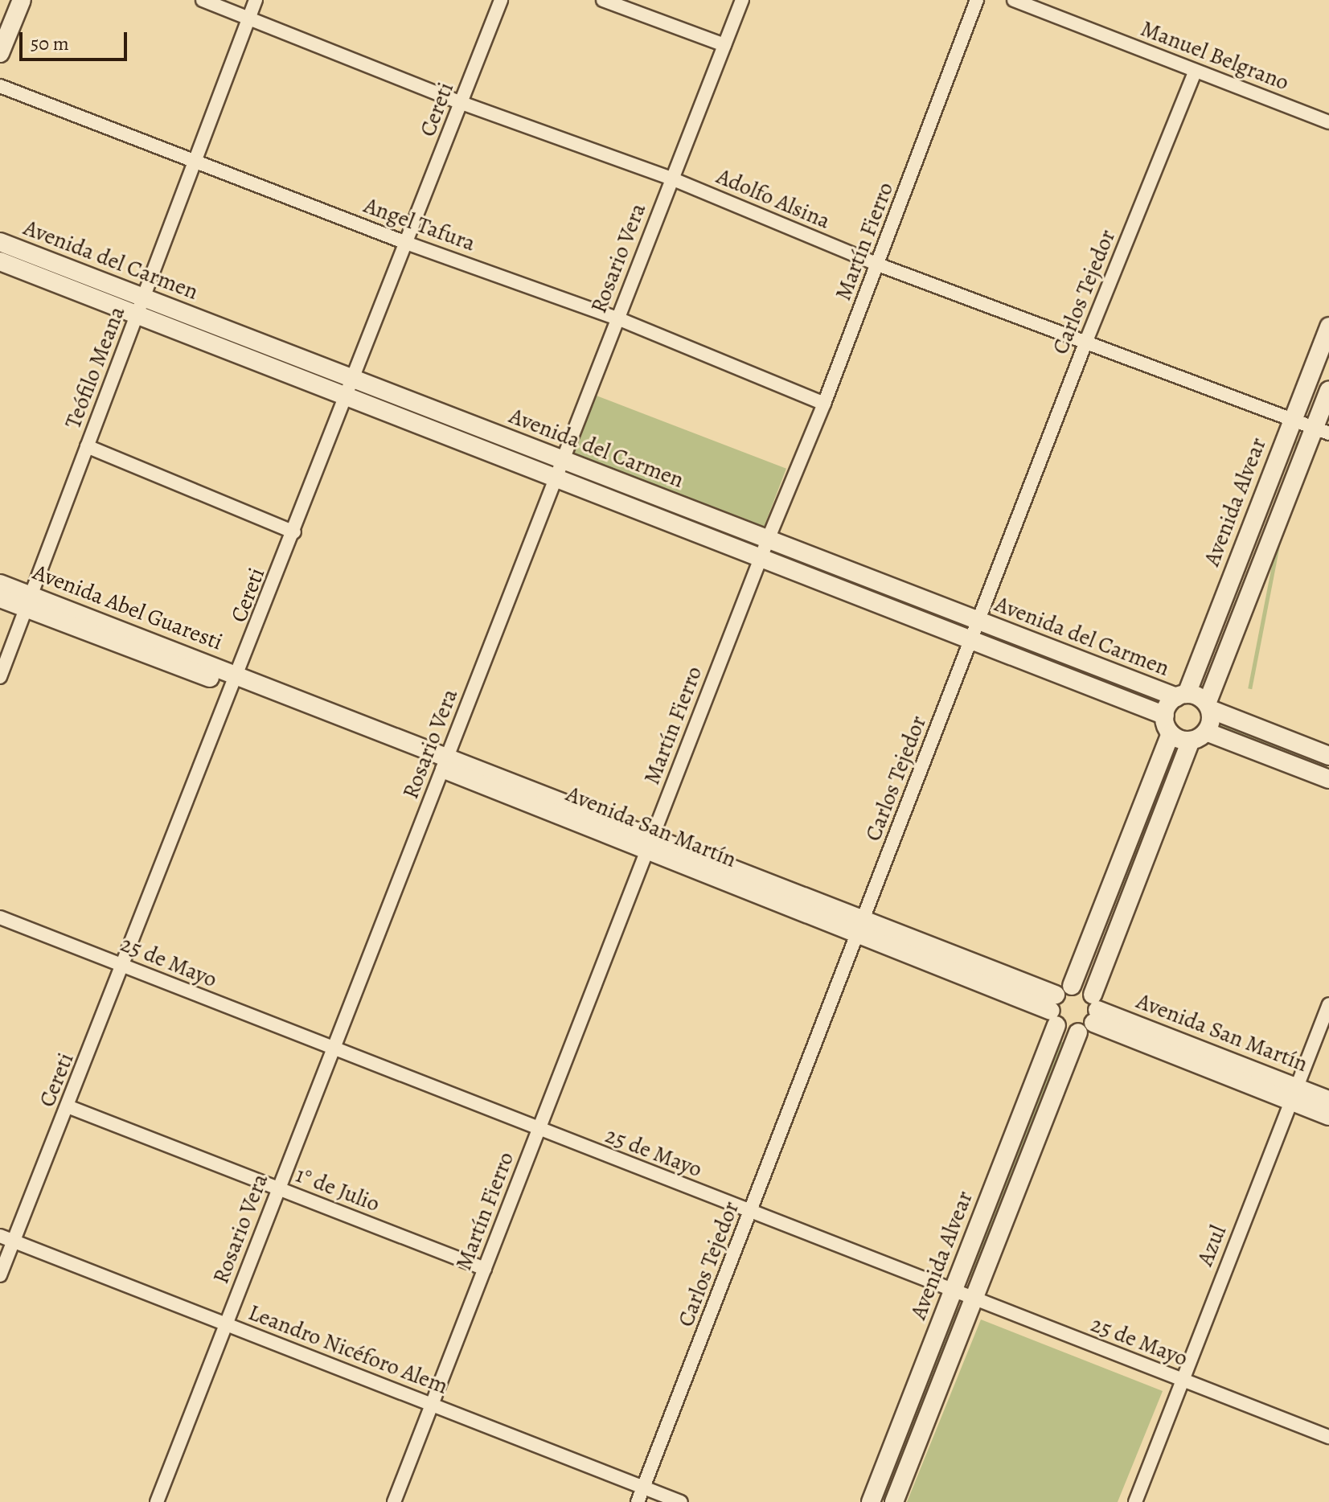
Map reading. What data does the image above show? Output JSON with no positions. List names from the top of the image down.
{
  "streets": {
    "main road": [
      "Avenida del Carmen",
      "Avenida Alvear",
      "Avenida Abel Guaresti",
      "Avenida San Martín"
    ],
    "street": [
      "Manuel Belgrano",
      "Cereti",
      "Adolfo Alsina",
      "Angel Tafura",
      "Martín Fierro",
      "Rosario Vera",
      "Carlos Tejedor",
      "Teófilo Meana",
      "25 de Mayo",
      "1° de Julio",
      "Azul",
      "Leandro Nicéforo Alem"
    ]
  },
  "crossings": [
    ["Manuel Belgrano", "Carlos Tejedor"],
    ["Cereti", "Adolfo Alsina"],
    ["Cereti", "Angel Tafura"],
    ["Cereti", "Avenida del Carmen"],
    ["Cereti", "Avenida Abel Guaresti"],
    ["Cereti", "Avenida San Martín"],
    ["Cereti", "25 de Mayo"],
    ["Cereti", "1° de Julio"],
    ["Cereti", "Leandro Nicéforo Alem"],
    ["Adolfo Alsina", "Martín Fierro"],
    ["Adolfo Alsina", "Rosario Vera"],
    ["Adolfo Alsina", "Carlos Tejedor"],
    ["Adolfo Alsina", "Teófilo Meana"],
    ["Adolfo Alsina", "Avenida Alvear"],
    ["Angel Tafura", "Martín Fierro"],
    ["Angel Tafura", "Rosario Vera"],
    ["Angel Tafura", "Teófilo Meana"],
    ["Martín Fierro", "Avenida del Carmen"],
    ["Martín Fierro", "Avenida San Martín"],
    ["Martín Fierro", "25 de Mayo"],
    ["Martín Fierro", "1° de Julio"],
    ["Martín Fierro", "Leandro Nicéforo Alem"],
    ["Rosario Vera", "Avenida del Carmen"],
    ["Rosario Vera", "Avenida San Martín"],
    ["Rosario Vera", "25 de Mayo"],
    ["Rosario Vera", "1° de Julio"],
    ["Rosario Vera", "Leandro Nicéforo Alem"],
    ["Avenida del Carmen", "Carlos Tejedor"],
    ["Avenida del Carmen", "Teófilo Meana"],
    ["Avenida del Carmen", "Avenida Alvear"],
    ["Carlos Tejedor", "Avenida San Martín"],
    ["Carlos Tejedor", "25 de Mayo"],
    ["Carlos Tejedor", "Leandro Nicéforo Alem"],
    ["Teófilo Meana", "Avenida Abel Guaresti"],
    ["Avenida Alvear", "Avenida San Martín"],
    ["Avenida Alvear", "25 de Mayo"],
    ["Avenida Abel Guaresti", "Avenida San Martín"],
    ["Avenida San Martín", "Azul"],
    ["25 de Mayo", "Azul"]
  ],
  "scale_bar": "50 m"
}
